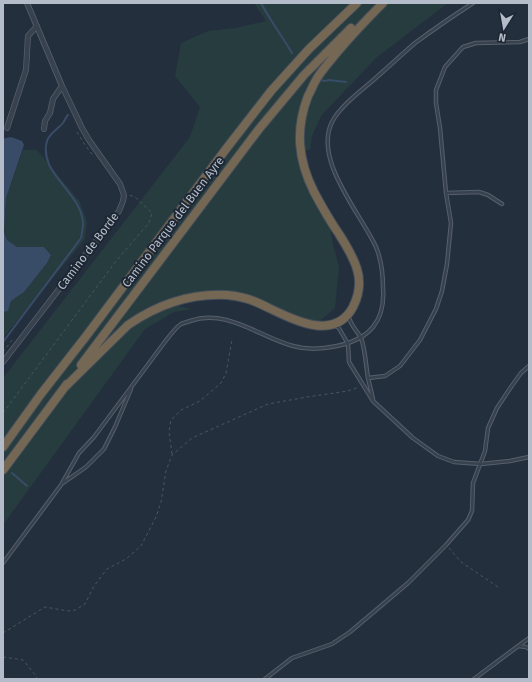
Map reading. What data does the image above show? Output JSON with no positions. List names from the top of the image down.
{
  "streets": {
    "highway": ["Camino Parque del Buen Ayre"],
    "street": ["Camino de Borde"]
  },
  "north": "bottom"
}
